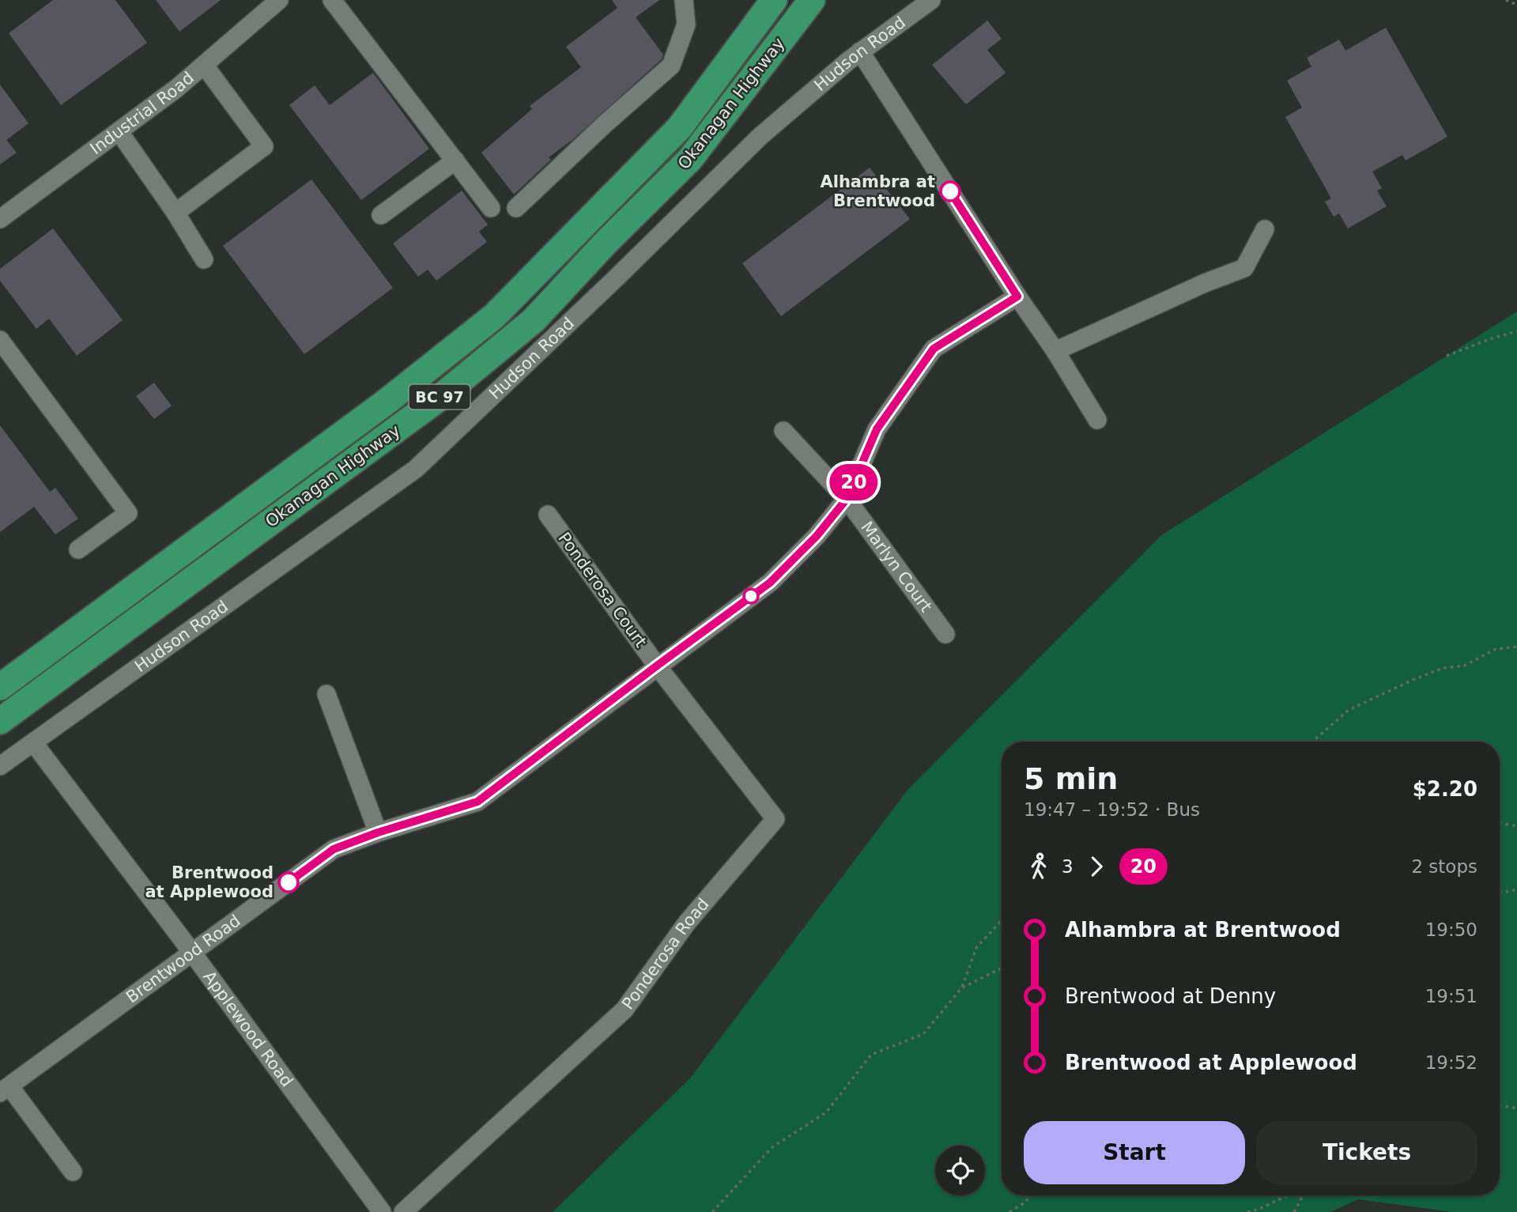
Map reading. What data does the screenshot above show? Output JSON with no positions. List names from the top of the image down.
{
  "streets": {
    "highway": ["Okanagan Highway", "BC 97"],
    "street": [
      "Hudson Road",
      "Industrial Road",
      "Marlyn Court",
      "Ponderosa Court",
      "Ponderosa Road",
      "Brentwood Road",
      "Applewood Road"
    ]
  },
  "crossings": [
    ["Hudson Road", "Applewood Road"],
    ["Marlyn Court", "Brentwood Road"],
    ["Ponderosa Court", "Ponderosa Road"],
    ["Ponderosa Court", "Brentwood Road"],
    ["Ponderosa Road", "Brentwood Road"],
    ["Brentwood Road", "Applewood Road"]
  ],
  "places": ["Alhambra at Brentwood", "Brentwood at Applewood"],
  "lines": ["bus line 20"],
  "page": {
    "on_map": "20",
    "heading": ["5 min", "19:47 – 19:52 · Bus", "$2.20"],
    "legs": ["3", "20", "2 stops"],
    "list": [
      {
        "name": "Alhambra at Brentwood",
        "value": "19:50"
      },
      {
        "name": "Brentwood at Denny",
        "value": "19:51"
      },
      {
        "name": "Brentwood at Applewood",
        "value": "19:52"
      }
    ],
    "buttons": ["Start", "Tickets"]
  }
}
